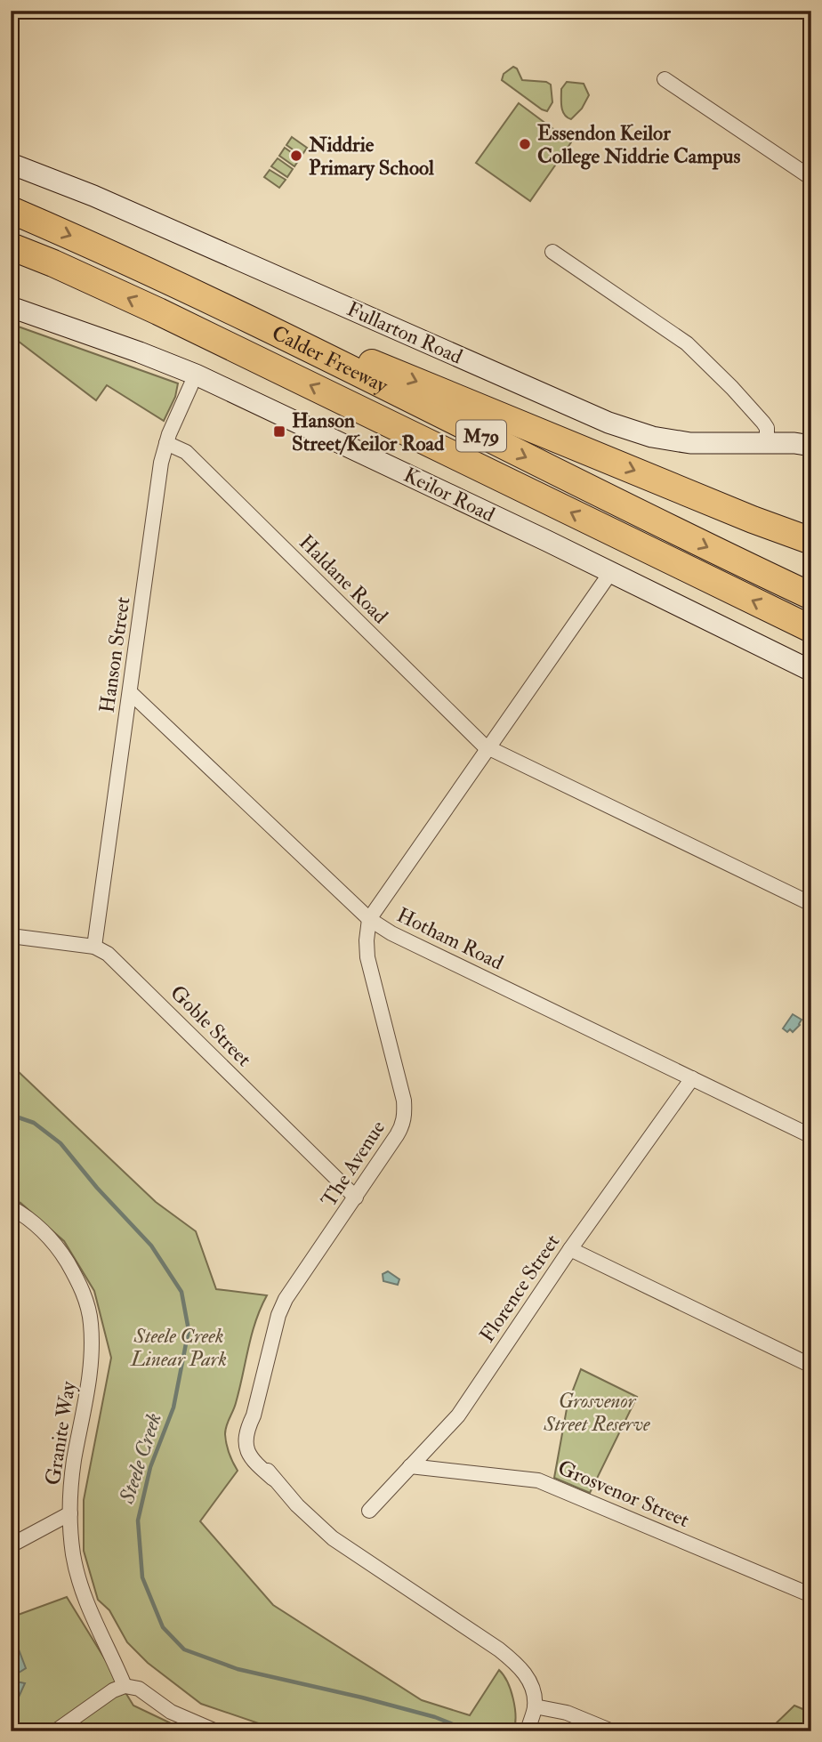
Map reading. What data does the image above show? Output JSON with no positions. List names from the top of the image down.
{
  "streets": {
    "highway": ["Calder Freeway", "M79"],
    "main road": ["Fullarton Road", "Keilor Road"],
    "street": [
      "Haldane Road",
      "Hanson Street",
      "Hotham Road",
      "Goble Street",
      "The Avenue",
      "Florence Street",
      "Granite Way",
      "Grosvenor Street"
    ]
  },
  "crossings": [
    ["Keilor Road", "Hanson Street"],
    ["Haldane Road", "Hanson Street"],
    ["Hanson Street", "Hotham Road"],
    ["Hanson Street", "Goble Street"],
    ["Hotham Road", "The Avenue"],
    ["Hotham Road", "Florence Street"],
    ["Goble Street", "The Avenue"],
    ["Florence Street", "Grosvenor Street"]
  ],
  "water": ["Steele Creek"],
  "parks": ["Steele Creek Linear Park", "Grosvenor Street Reserve"],
  "places": {
    "other": ["Essendon Keilor College Niddrie Campus", "Niddrie Primary School"],
    "transit": ["Hanson Street/Keilor Road"]
  }
}
